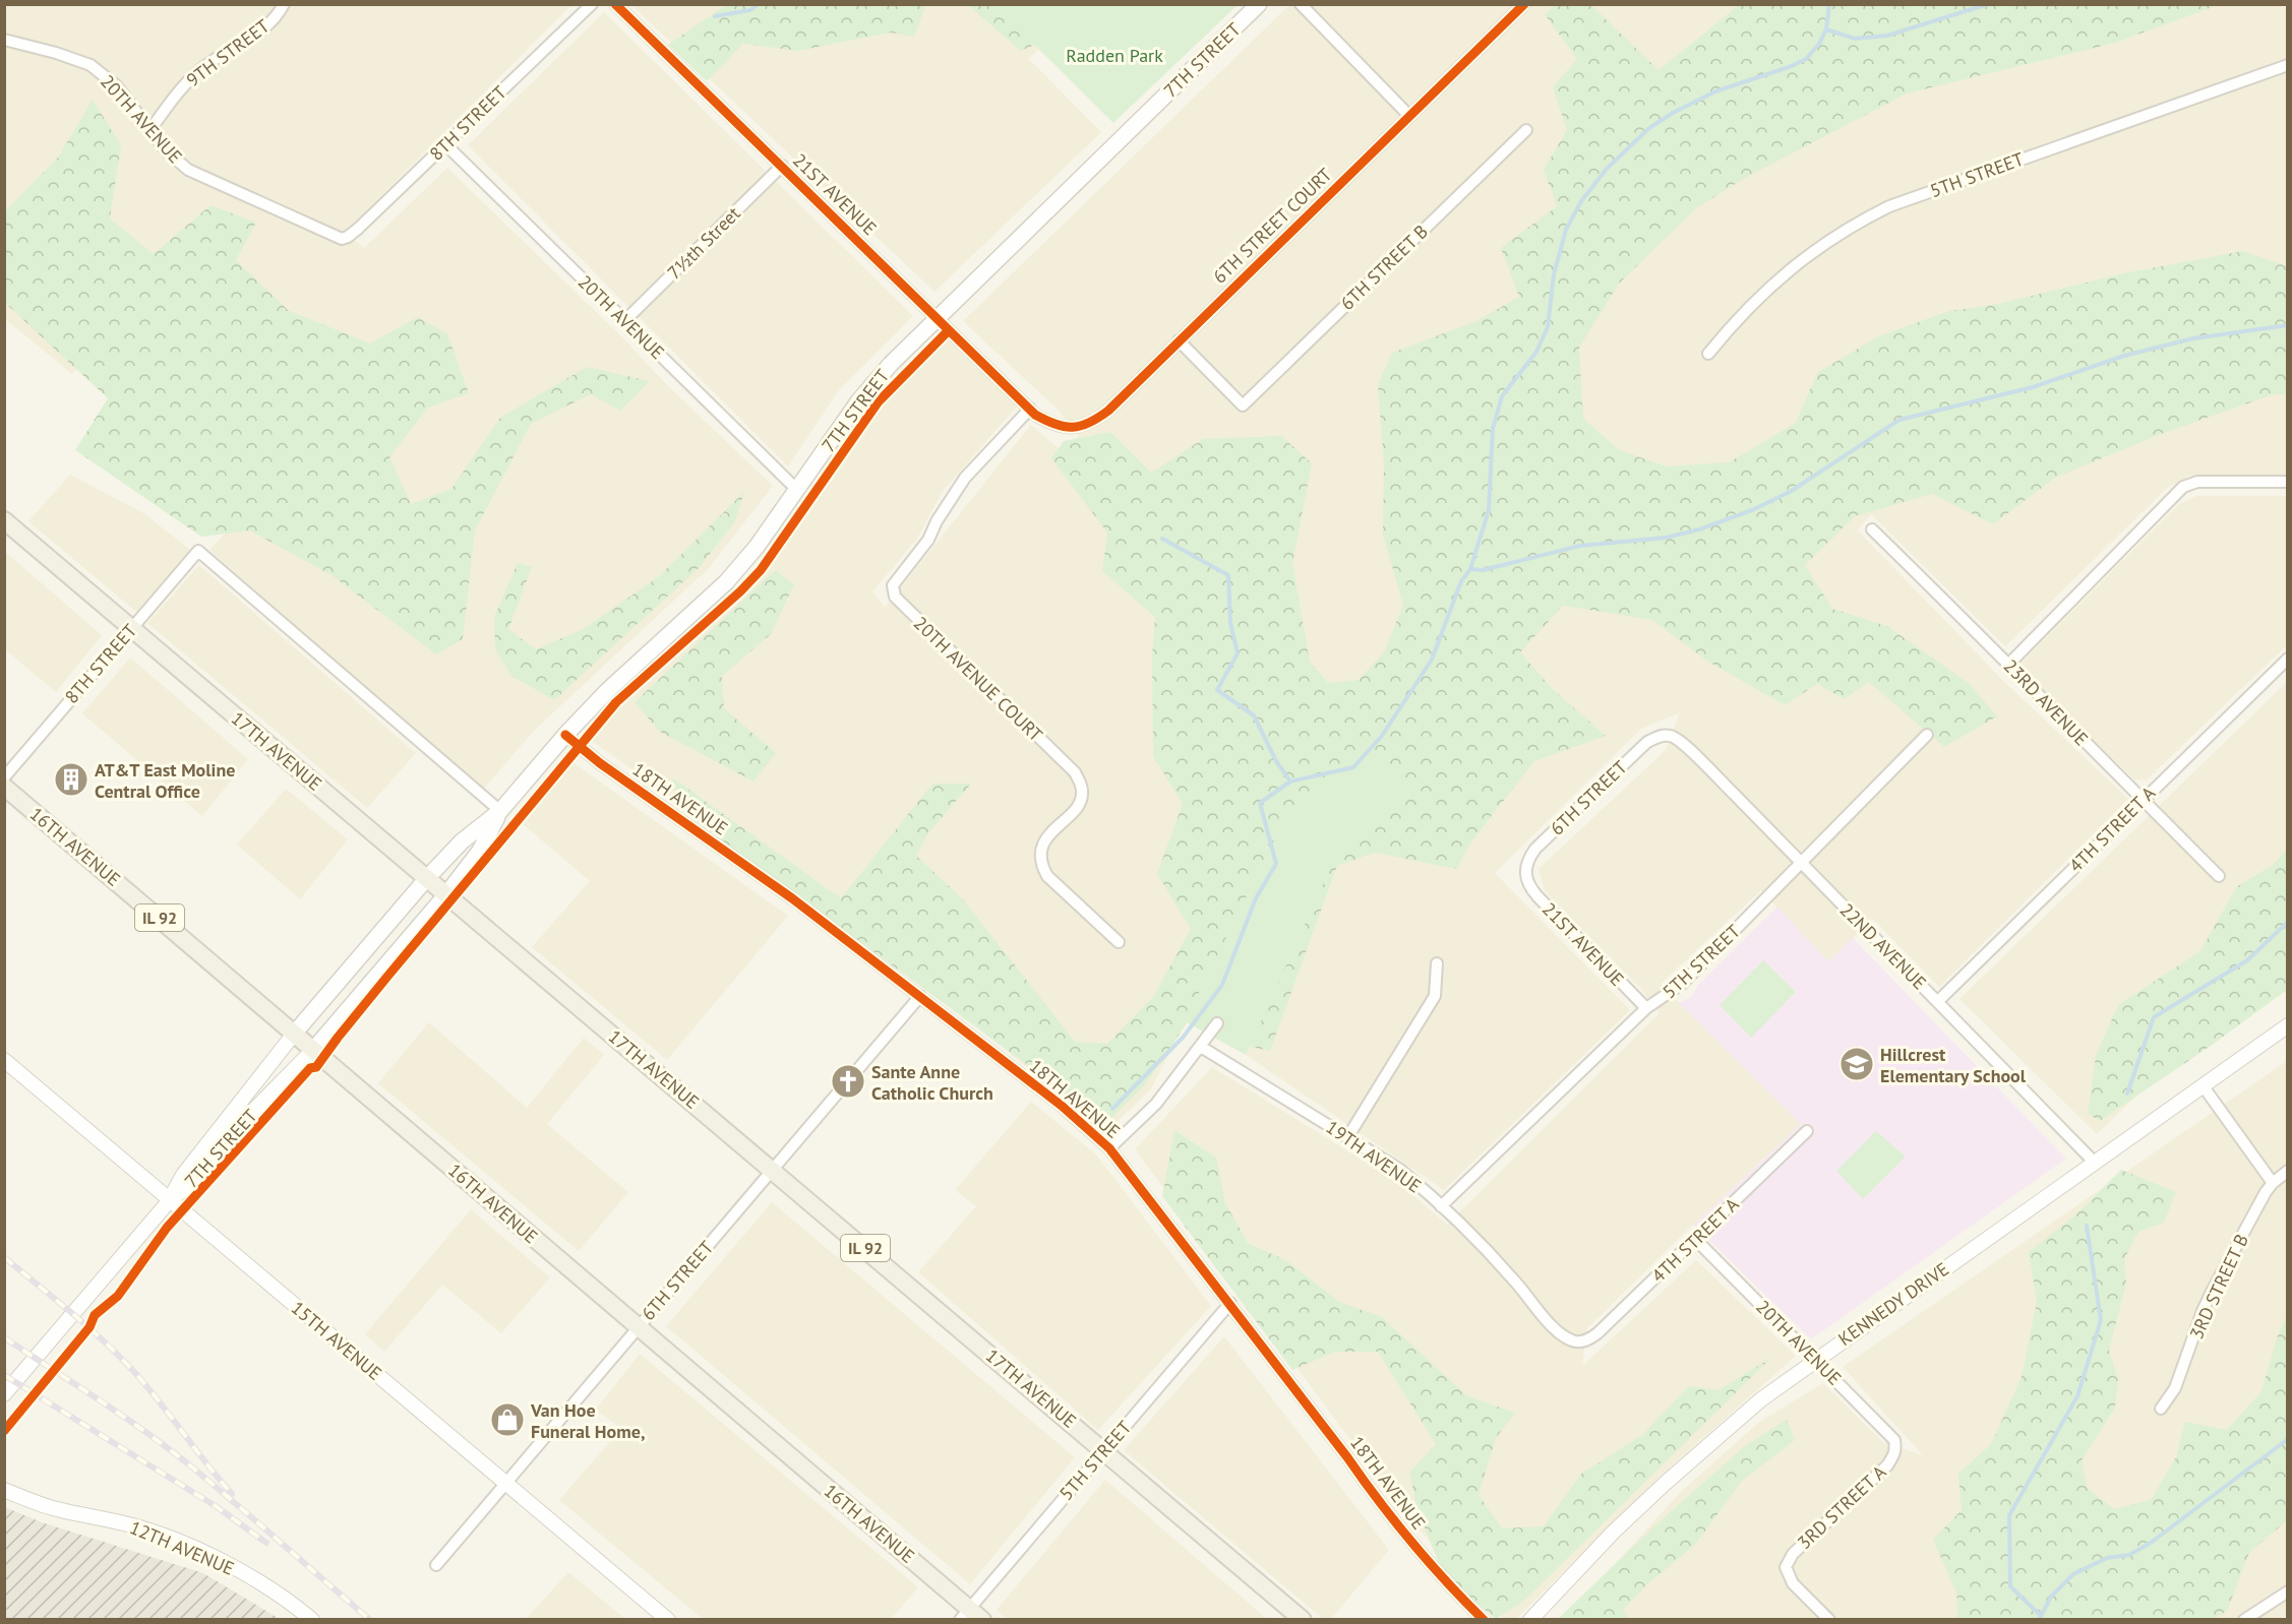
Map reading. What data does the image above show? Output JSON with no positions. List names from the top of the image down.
{
  "streets": {
    "main road": [
      "7TH STREET",
      "17TH AVENUE",
      "16TH AVENUE",
      "IL 92"
    ],
    "street": [
      "9TH STREET",
      "20TH AVENUE",
      "8TH STREET",
      "5TH STREET",
      "21ST AVENUE",
      "6TH STREET COURT",
      "7½th Street",
      "6TH STREET B",
      "20TH AVENUE COURT",
      "23RD AVENUE",
      "6TH STREET",
      "18TH AVENUE",
      "4TH STREET A",
      "22ND AVENUE",
      "19TH AVENUE",
      "3RD STREET B",
      "KENNEDY DRIVE",
      "15TH AVENUE",
      "3RD STREET A",
      "12TH AVENUE"
    ]
  },
  "crossings": [
    ["9TH STREET", "20TH AVENUE"],
    ["7TH STREET", "20TH AVENUE"],
    ["7TH STREET", "8TH STREET"],
    ["7TH STREET", "21ST AVENUE"],
    ["7TH STREET", "17TH AVENUE"],
    ["7TH STREET", "18TH AVENUE"],
    ["7TH STREET", "16TH AVENUE"],
    ["7TH STREET", "15TH AVENUE"],
    ["20TH AVENUE", "8TH STREET"],
    ["20TH AVENUE", "7½th Street"],
    ["20TH AVENUE", "4TH STREET A"],
    ["20TH AVENUE", "KENNEDY DRIVE"],
    ["20TH AVENUE", "3RD STREET A"],
    ["8TH STREET", "17TH AVENUE"],
    ["5TH STREET", "21ST AVENUE"],
    ["5TH STREET", "17TH AVENUE"],
    ["5TH STREET", "18TH AVENUE"],
    ["5TH STREET", "16TH AVENUE"],
    ["5TH STREET", "22ND AVENUE"],
    ["5TH STREET", "19TH AVENUE"],
    ["21ST AVENUE", "6TH STREET COURT"],
    ["21ST AVENUE", "7½th Street"],
    ["21ST AVENUE", "20TH AVENUE COURT"],
    ["21ST AVENUE", "6TH STREET"],
    ["6TH STREET COURT", "6TH STREET B"],
    ["6TH STREET COURT", "20TH AVENUE COURT"],
    ["23RD AVENUE", "4TH STREET A"],
    ["17TH AVENUE", "6TH STREET"],
    ["6TH STREET", "18TH AVENUE"],
    ["6TH STREET", "16TH AVENUE"],
    ["6TH STREET", "22ND AVENUE"],
    ["6TH STREET", "15TH AVENUE"],
    ["4TH STREET A", "22ND AVENUE"],
    ["4TH STREET A", "19TH AVENUE"],
    ["22ND AVENUE", "KENNEDY DRIVE"]
  ],
  "parks": ["Radden Park"],
  "places": {
    "building": ["AT&T East Moline Central Office"],
    "school or university": ["Hillcrest Elementary School"],
    "church": ["Sante Anne Catholic Church"],
    "shop": ["Van Hoe Funeral Home,"]
  }
}
